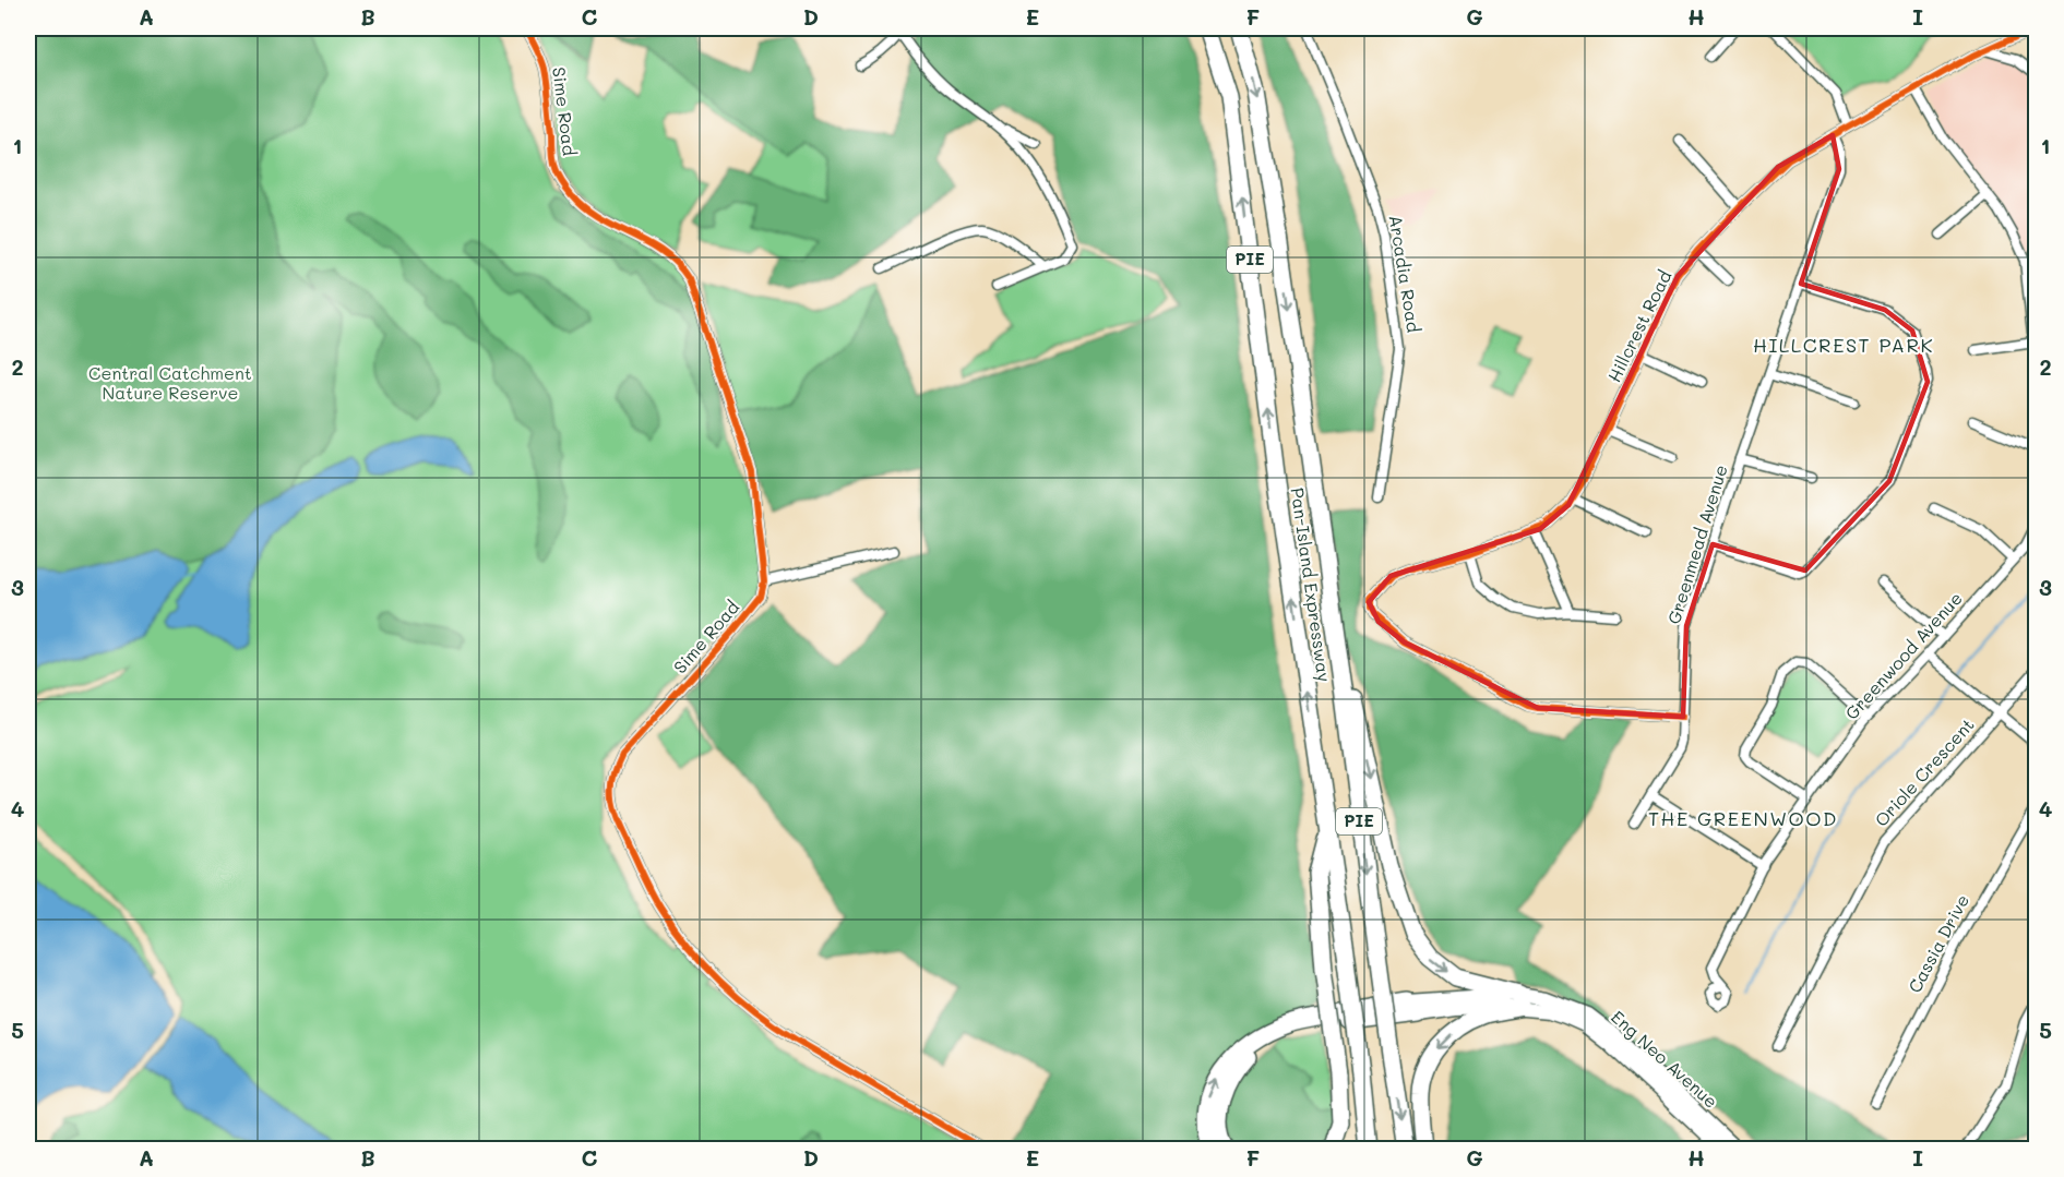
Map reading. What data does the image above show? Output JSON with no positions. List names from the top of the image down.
{
  "streets": {
    "highway": ["PIE", "Pan-Island Expressway"],
    "main road": ["Eng Neo Avenue"],
    "street": [
      "Sime Road",
      "Arcadia Road",
      "Hillcrest Road",
      "Greenmead Avenue",
      "Greenwood Avenue",
      "Oriole Crescent",
      "Cassia Drive"
    ]
  },
  "crossings": [
    ["Hillcrest Road", "Greenmead Avenue"]
  ],
  "districts": ["HILLCREST PARK", "THE GREENWOOD"],
  "parks": ["Central Catchment Nature Reserve"],
  "grid": {
    "columns": [
      "A",
      "B",
      "C",
      "D",
      "E",
      "F",
      "G",
      "H",
      "I"
    ],
    "rows": [
      "1",
      "2",
      "3",
      "4",
      "5"
    ]
  }
}
